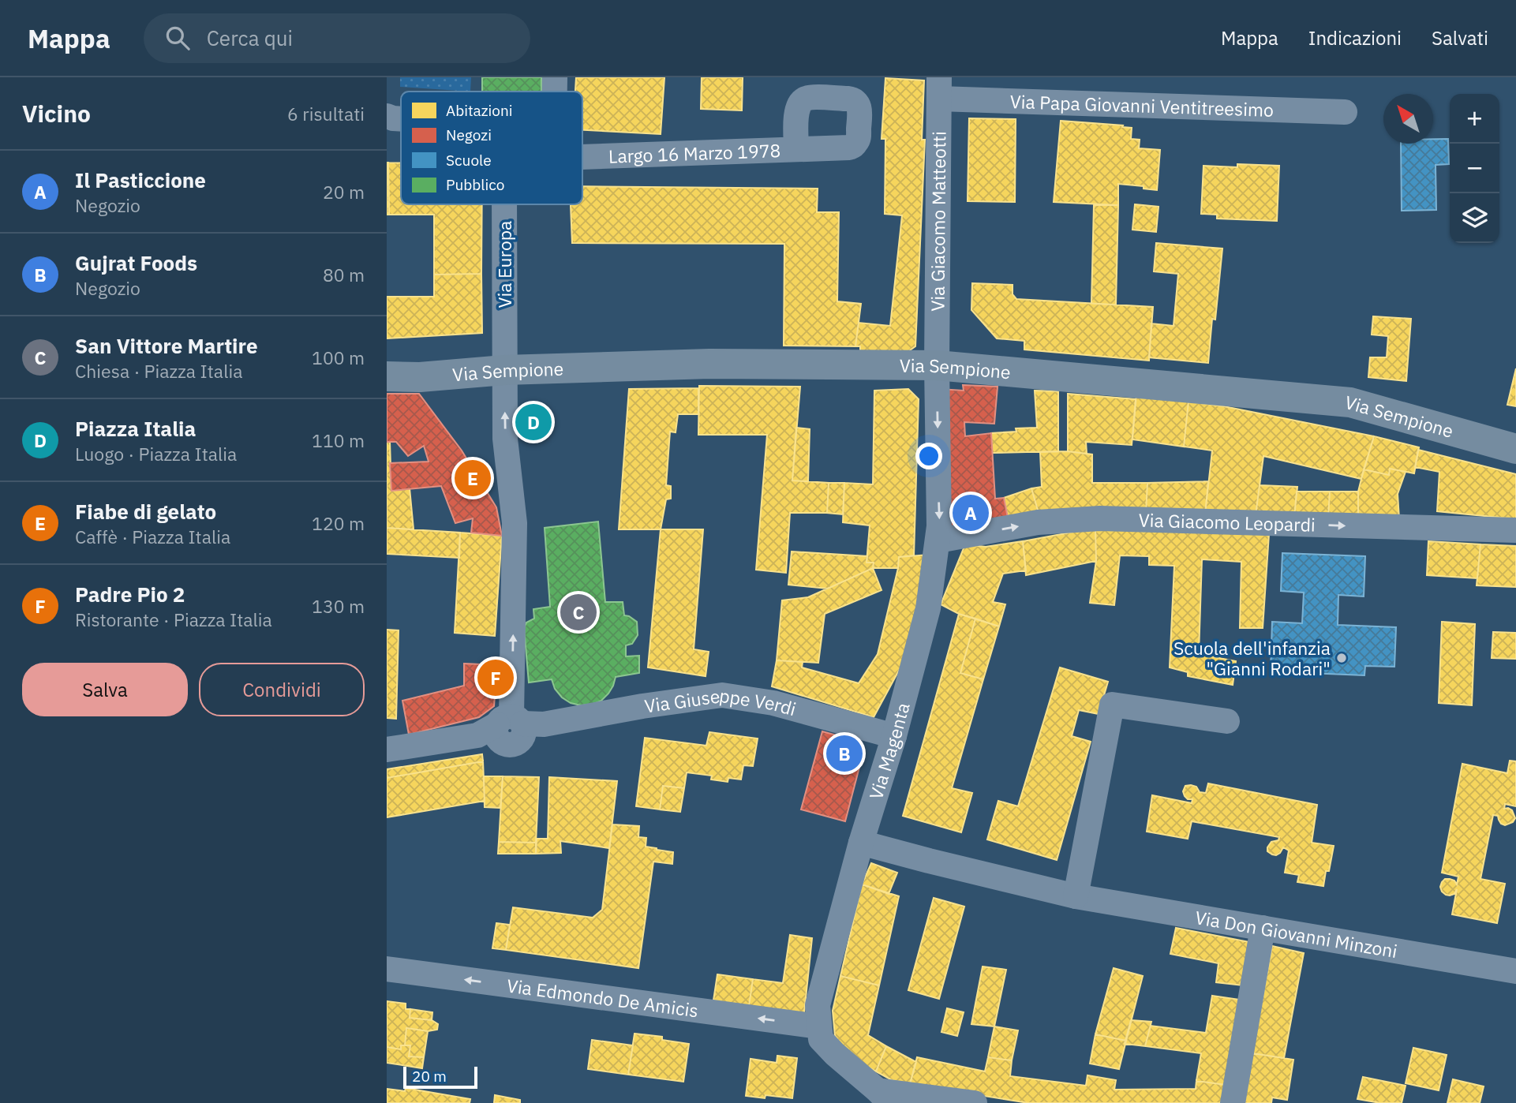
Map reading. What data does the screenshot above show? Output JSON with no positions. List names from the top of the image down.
{
  "streets": {
    "main road": ["Via Sempione"],
    "street": [
      "Via Papa Giovanni Ventitreesimo",
      "Largo 16 Marzo 1978",
      "Via Giacomo Matteotti",
      "Via Europa",
      "Via Giacomo Leopardi",
      "Via Giuseppe Verdi",
      "Via Magenta",
      "Via Don Giovanni Minzoni",
      "Via Edmondo De Amicis"
    ]
  },
  "crossings": [
    ["Via Papa Giovanni Ventitreesimo", "Via Giacomo Matteotti"],
    ["Via Giacomo Matteotti", "Via Sempione"],
    ["Via Giacomo Matteotti", "Via Magenta"],
    ["Via Europa", "Via Sempione"],
    ["Via Europa", "Via Giuseppe Verdi"],
    ["Via Sempione", "Via Magenta"],
    ["Via Giacomo Leopardi", "Via Magenta"],
    ["Via Giuseppe Verdi", "Via Magenta"],
    ["Via Magenta", "Via Don Giovanni Minzoni"],
    ["Via Magenta", "Via Edmondo De Amicis"]
  ],
  "one_way": ["Via Europa", "Via Giacomo Leopardi", "Via Edmondo De Amicis"],
  "places": ["Scuola dell'infanzia \"Gianni Rodari\""],
  "legend": [
    "Abitazioni",
    "Negozi",
    "Scuole",
    "Pubblico"
  ],
  "scale_bar": "20 m",
  "north": "top left",
  "page": {
    "header": "Mappa",
    "search": "Cerca qui",
    "nav": ["Mappa", "Indicazioni", "Salvati"],
    "heading": ["Vicino", "6 risultati"],
    "map_buttons": ["+", "−"],
    "list": [
      {
        "mark": "A",
        "name": "Il Pasticcione",
        "note": "Negozio",
        "value": "20 m"
      },
      {
        "mark": "B",
        "name": "Gujrat Foods",
        "note": "Negozio",
        "value": "80 m"
      },
      {
        "mark": "C",
        "name": "San Vittore Martire",
        "note": "Chiesa · Piazza Italia",
        "value": "100 m"
      },
      {
        "mark": "D",
        "name": "Piazza Italia",
        "note": "Luogo · Piazza Italia",
        "value": "110 m"
      },
      {
        "mark": "E",
        "name": "Fiabe di gelato",
        "note": "Caffè · Piazza Italia",
        "value": "120 m"
      },
      {
        "mark": "F",
        "name": "Padre Pio 2",
        "note": "Ristorante · Piazza Italia",
        "value": "130 m"
      }
    ],
    "pins": [
      "D",
      "E",
      "A",
      "C",
      "F",
      "B"
    ],
    "buttons": ["Salva", "Condividi"],
    "scale": "20 m"
  }
}
